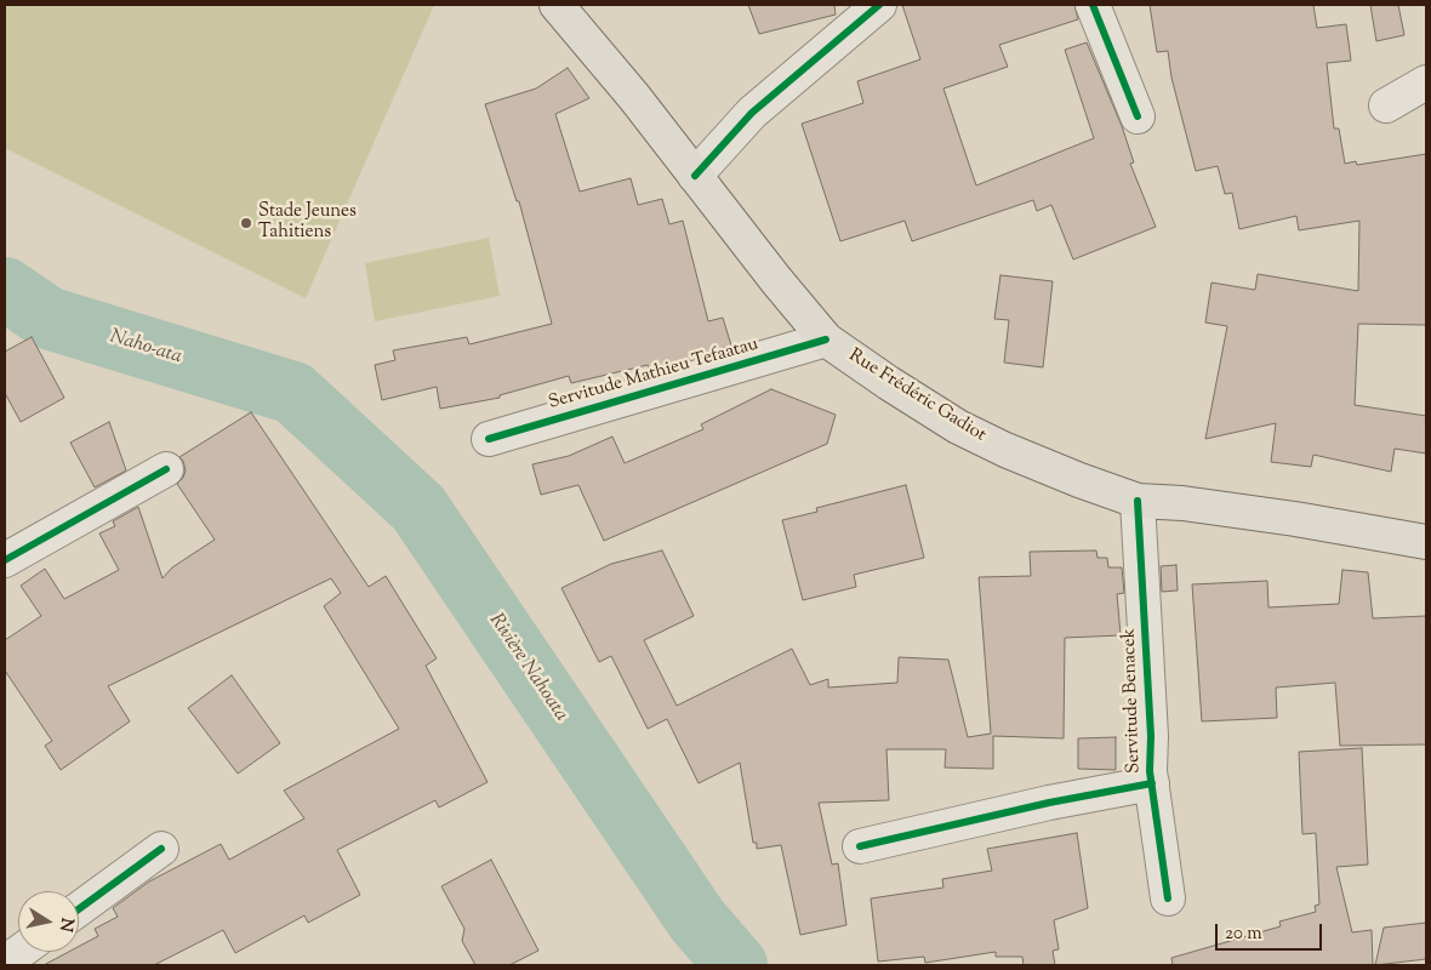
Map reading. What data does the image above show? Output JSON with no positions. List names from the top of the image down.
{
  "streets": {
    "main road": ["Rue Frédéric Gadiot"],
    "street": ["Servitude Mathieu Tefaatau", "Servitude Benacek"]
  },
  "crossings": [
    ["Servitude Mathieu Tefaatau", "Rue Frédéric Gadiot"],
    ["Rue Frédéric Gadiot", "Servitude Benacek"]
  ],
  "water": ["Naho-ata", "Rivière Nahoata"],
  "places": ["Stade Jeunes Tahitiens"],
  "scale_bar": "20 m",
  "north": "right"
}
